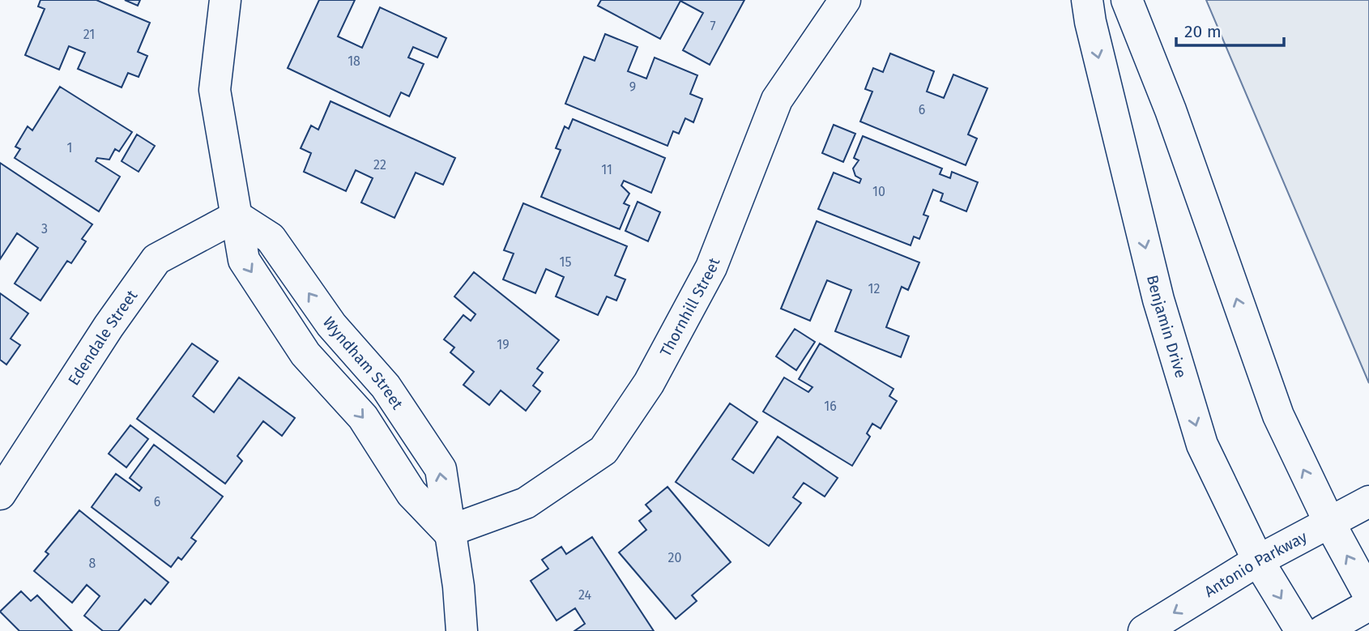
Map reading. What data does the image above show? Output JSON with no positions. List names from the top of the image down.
{
  "streets": {
    "street": [
      "Thornhill Street",
      "Benjamin Drive",
      "Edendale Street",
      "Wyndham Street",
      "Antonio Parkway"
    ]
  },
  "crossings": [
    ["Thornhill Street", "Wyndham Street"],
    ["Benjamin Drive", "Antonio Parkway"],
    ["Edendale Street", "Wyndham Street"]
  ],
  "one_way": ["Antonio Parkway"],
  "house_numbers": [
    "7",
    "21",
    "18",
    "9",
    "6",
    "1",
    "22",
    "11",
    "10",
    "3",
    "15",
    "12",
    "19",
    "16",
    "6",
    "20",
    "8",
    "24"
  ],
  "scale_bar": "20 m"
}
